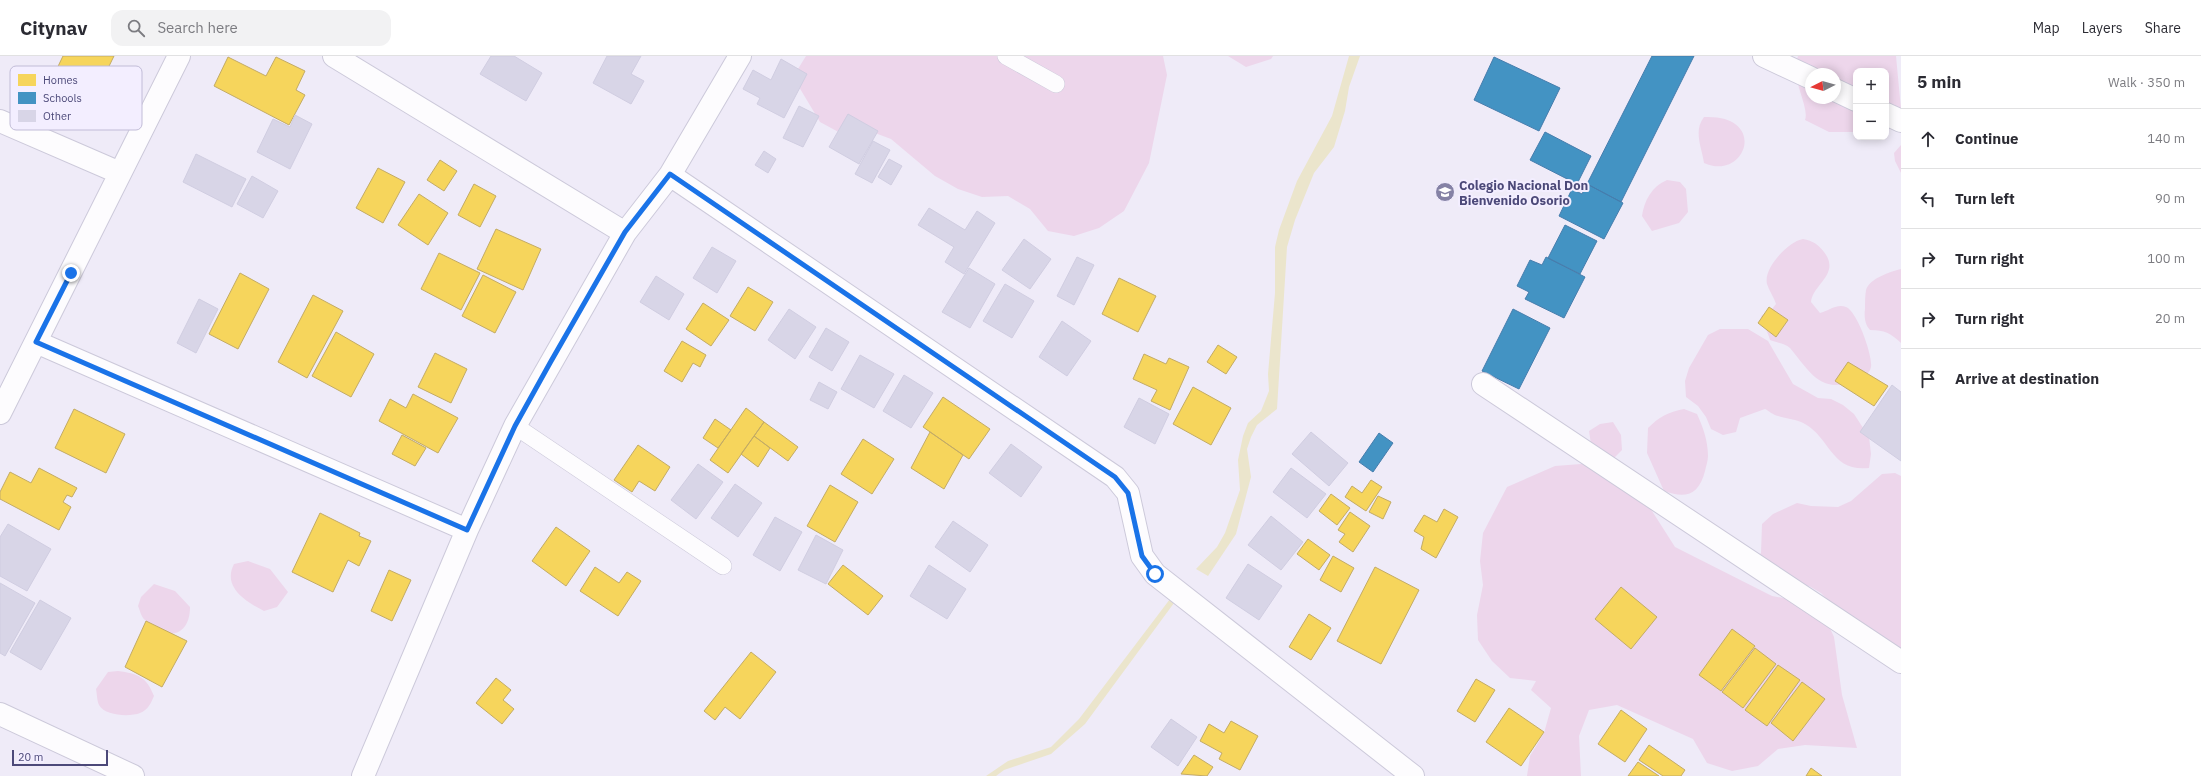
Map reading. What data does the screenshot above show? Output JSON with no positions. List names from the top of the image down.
{
  "places": {
    "school or university": ["Colegio Nacional Don Bienvenido Osorio"]
  },
  "legend": ["Homes", "Schools", "Other"],
  "scale_bar": "20 m",
  "north": "left",
  "page": {
    "header": "Citynav",
    "search": "Search here",
    "nav": ["Map", "Layers", "Share"],
    "heading": ["5 min", "Walk · 350 m"],
    "map_buttons": ["+", "−"],
    "list": [
      ["Continue", "140 m"],
      ["Turn left", "90 m"],
      ["Turn right", "100 m"],
      ["Turn right", "20 m"],
      "Arrive at destination"
    ],
    "scale": "20 m"
  }
}
